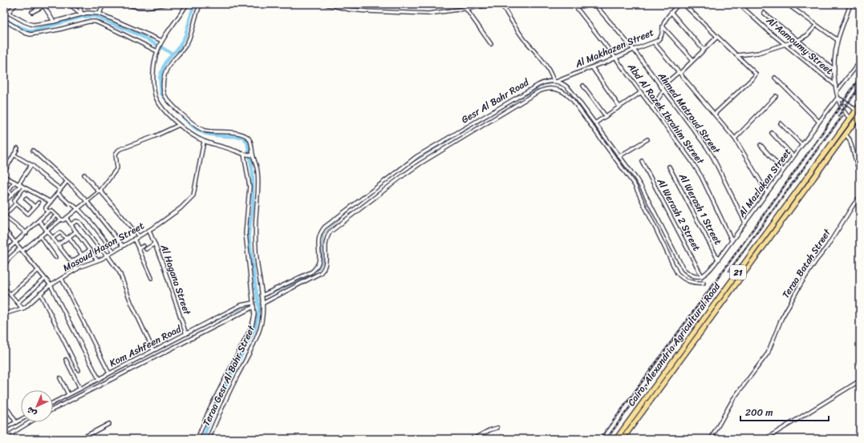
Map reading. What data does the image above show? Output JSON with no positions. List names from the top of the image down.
{
  "streets": {
    "highway": ["21", "Cairo, Alexandria Agricultural Road"],
    "street": [
      "Al Aamoumy Street",
      "Al Makhazen Street",
      "Gesr Al Bahr Road",
      "Ahmed Matroud Street",
      "Abd Al Razek Ibrahim Street",
      "Al Mazlakan Street",
      "Al Werash 1 Street",
      "Al Werash 2 Street",
      "Masoud Hason Street",
      "Teraa Batah Street",
      "Al Hagana Street",
      "Kom Ashfeen Road",
      "Teraa Gesr Al Bahr Street"
    ]
  },
  "crossings": [
    ["Al Makhazen Street", "Gesr Al Bahr Road"],
    ["Al Makhazen Street", "Ahmed Matroud Street"],
    ["Al Makhazen Street", "Abd Al Razek Ibrahim Street"],
    ["Gesr Al Bahr Road", "Teraa Gesr Al Bahr Street"],
    ["Ahmed Matroud Street", "Al Mazlakan Street"],
    ["Abd Al Razek Ibrahim Street", "Al Mazlakan Street"],
    ["Al Mazlakan Street", "Al Werash 1 Street"],
    ["Al Mazlakan Street", "Al Werash 2 Street"],
    ["Masoud Hason Street", "Al Hagana Street"],
    ["Al Hagana Street", "Kom Ashfeen Road"],
    ["Kom Ashfeen Road", "Teraa Gesr Al Bahr Street"]
  ],
  "scale_bar": "200 m",
  "north": "bottom left"
}
